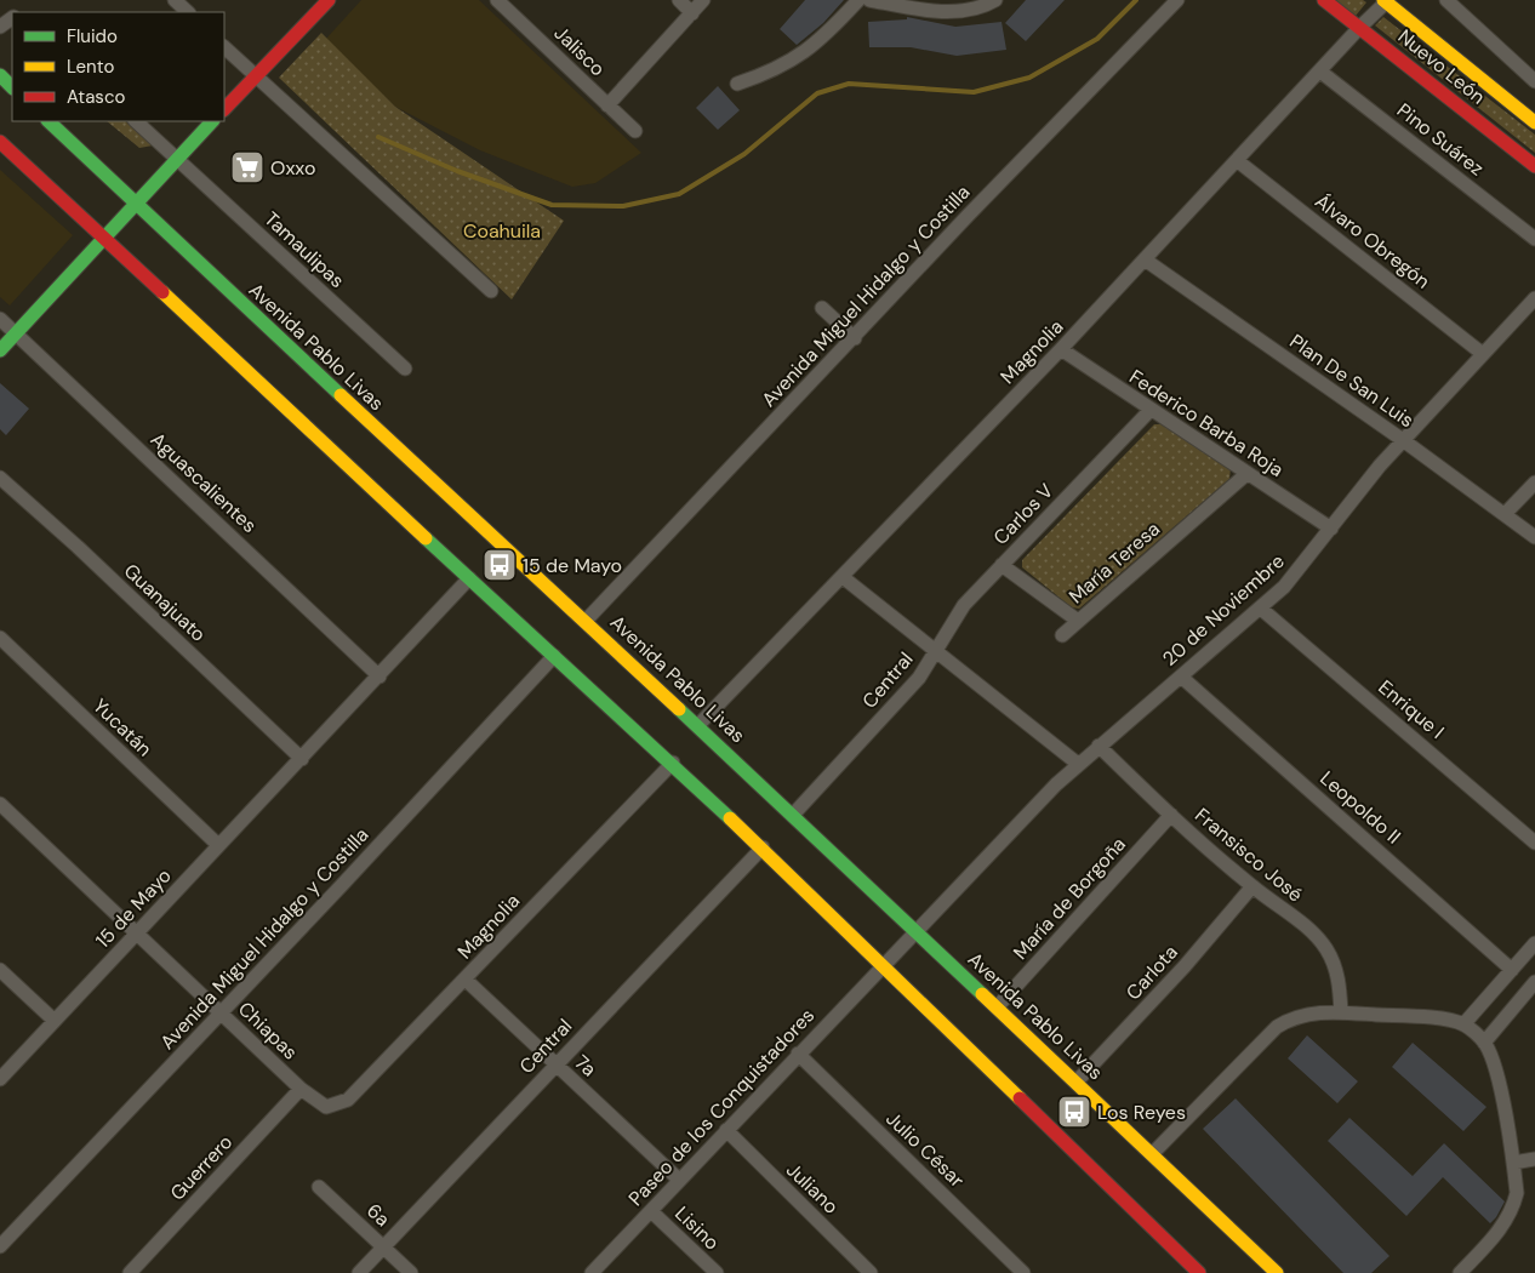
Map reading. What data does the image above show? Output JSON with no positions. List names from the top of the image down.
{
  "streets": {
    "main road": ["Nuevo León", "Avenida Pablo Livas"],
    "street": [
      "Jalisco",
      "Pino Suárez",
      "Álvaro Obregón",
      "Tamaulipas",
      "Avenida Miguel Hidalgo y Costilla",
      "Magnolia",
      "Plan De San Luis",
      "Federico Barba Roja",
      "Aguascalientes",
      "Carlos V",
      "María Teresa",
      "Guanajuato",
      "20 de Noviembre",
      "Central",
      "Enrique I",
      "Yucatán",
      "Leopoldo II",
      "Fransisco José",
      "María de Borgoña",
      "15 de Mayo",
      "Carlota",
      "Chiapas",
      "7a",
      "Paseo de los Conquistadores",
      "Julio César",
      "Guerrero",
      "Juliano",
      "6a",
      "Lisino"
    ]
  },
  "crossings": [
    ["Nuevo León", "Magnolia"],
    ["Pino Suárez", "Magnolia"],
    ["Álvaro Obregón", "Magnolia"],
    ["Álvaro Obregón", "20 de Noviembre"],
    ["Avenida Miguel Hidalgo y Costilla", "Avenida Pablo Livas"],
    ["Avenida Miguel Hidalgo y Costilla", "Chiapas"],
    ["Avenida Pablo Livas", "Magnolia"],
    ["Avenida Pablo Livas", "20 de Noviembre"],
    ["Avenida Pablo Livas", "Central"],
    ["Avenida Pablo Livas", "María de Borgoña"],
    ["Avenida Pablo Livas", "Carlota"],
    ["Avenida Pablo Livas", "Paseo de los Conquistadores"],
    ["Magnolia", "Plan De San Luis"],
    ["Magnolia", "Federico Barba Roja"],
    ["Magnolia", "Chiapas"],
    ["Magnolia", "7a"],
    ["Plan De San Luis", "20 de Noviembre"],
    ["Federico Barba Roja", "Carlos V"],
    ["Federico Barba Roja", "María Teresa"],
    ["Federico Barba Roja", "20 de Noviembre"],
    ["Aguascalientes", "15 de Mayo"],
    ["Carlos V", "María Teresa"],
    ["Carlos V", "Central"],
    ["Guanajuato", "15 de Mayo"],
    ["20 de Noviembre", "Enrique I"],
    ["20 de Noviembre", "Leopoldo II"],
    ["20 de Noviembre", "Fransisco José"],
    ["20 de Noviembre", "Paseo de los Conquistadores"],
    ["Central", "7a"],
    ["Central", "6a"],
    ["Yucatán", "15 de Mayo"],
    ["Fransisco José", "María de Borgoña"],
    ["Fransisco José", "Carlota"],
    ["15 de Mayo", "Chiapas"],
    ["Chiapas", "Guerrero"],
    ["7a", "Paseo de los Conquistadores"],
    ["Paseo de los Conquistadores", "Julio César"],
    ["Paseo de los Conquistadores", "Juliano"],
    ["Paseo de los Conquistadores", "Lisino"]
  ],
  "parks": ["Coahuila"],
  "places": {
    "supermarket": ["Oxxo"],
    "bus stop": ["15 de Mayo", "Los Reyes"]
  },
  "legend": ["Fluido", "Lento", "Atasco"]
}
